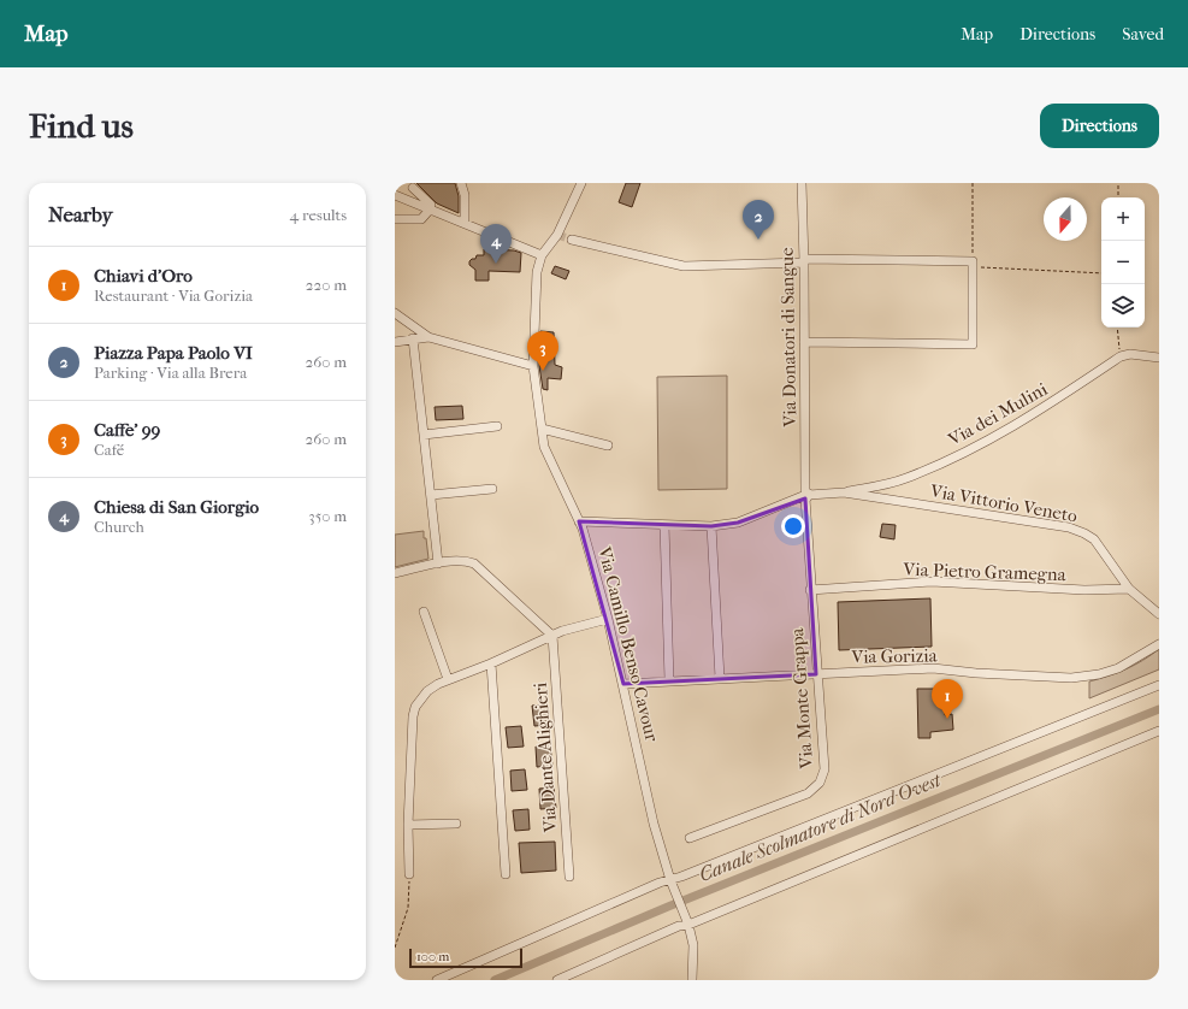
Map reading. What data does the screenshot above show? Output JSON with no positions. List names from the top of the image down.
{
  "streets": {
    "street": [
      "Via Donatori di Sangue",
      "Via dei Mulini",
      "Via Vittorio Veneto",
      "Via Pietro Gramegna",
      "Via Camillo Benso Cavour",
      "Via Gorizia",
      "Via Monte Grappa",
      "Via Dante Alighieri"
    ]
  },
  "crossings": [
    ["Via Donatori di Sangue", "Via Vittorio Veneto"],
    ["Via Donatori di Sangue", "Via Monte Grappa"],
    ["Via dei Mulini", "Via Vittorio Veneto"],
    ["Via Vittorio Veneto", "Via Pietro Gramegna"],
    ["Via Vittorio Veneto", "Via Camillo Benso Cavour"],
    ["Via Vittorio Veneto", "Via Monte Grappa"],
    ["Via Pietro Gramegna", "Via Monte Grappa"],
    ["Via Camillo Benso Cavour", "Via Gorizia"],
    ["Via Gorizia", "Via Monte Grappa"]
  ],
  "water": ["Canale Scolmatore di Nord Ovest"],
  "scale_bar": "100 m",
  "north": "bottom",
  "page": {
    "header": "Map",
    "nav": ["Map", "Directions", "Saved"],
    "buttons": "Directions",
    "title": "Find us",
    "heading": ["Nearby", "4 results"],
    "map_buttons": ["+", "−"],
    "pins": [
      "2",
      "4",
      "3",
      "1"
    ],
    "list": [
      {
        "mark": "1",
        "name": "Chiavi d'Oro",
        "note": "Restaurant · Via Gorizia",
        "value": "220 m"
      },
      {
        "mark": "2",
        "name": "Piazza Papa Paolo VI",
        "note": "Parking · Via alla Brera",
        "value": "260 m"
      },
      {
        "mark": "3",
        "name": "Caffe' 99",
        "note": "Café",
        "value": "260 m"
      },
      {
        "mark": "4",
        "name": "Chiesa di San Giorgio",
        "note": "Church",
        "value": "350 m"
      }
    ],
    "scale": "100 m"
  }
}
